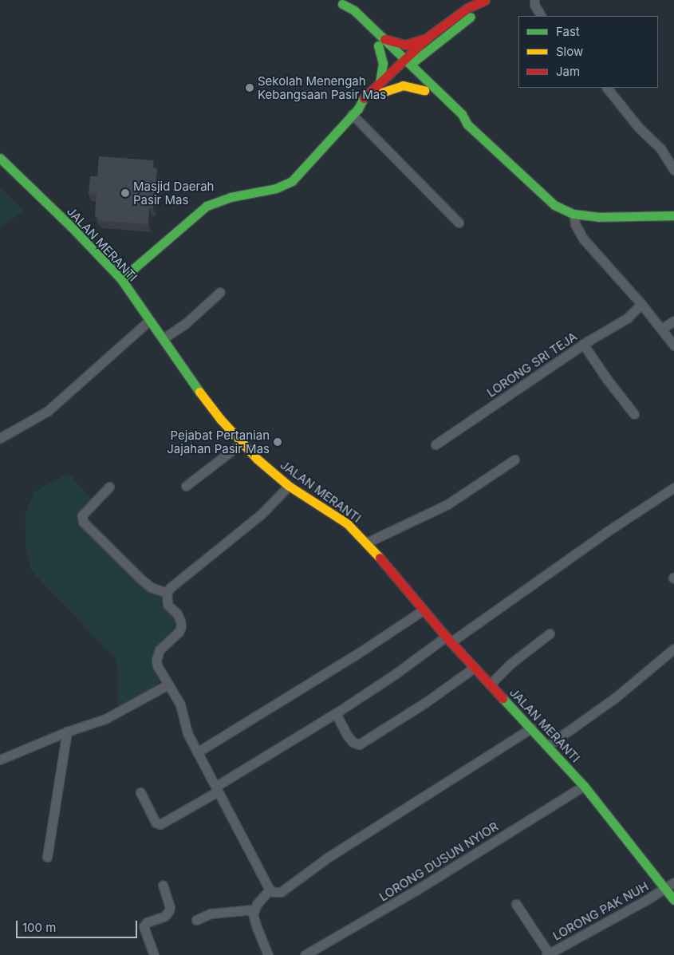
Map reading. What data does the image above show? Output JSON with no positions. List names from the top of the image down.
{
  "streets": {
    "street": [
      "JALAN MERANTI",
      "LORONG SRI TEJA",
      "LORONG DUSUN NYIOR",
      "LORONG PAK NUH"
    ]
  },
  "crossings": [
    ["JALAN MERANTI", "LORONG DUSUN NYIOR"],
    ["JALAN MERANTI", "LORONG PAK NUH"]
  ],
  "places": ["Sekolah Menengah Kebangsaan Pasir Mas", "Masjid Daerah Pasir Mas", "Pejabat Pertanian Jajahan Pasir Mas"],
  "legend": ["Fast", "Slow", "Jam"],
  "scale_bar": "100 m"
}
